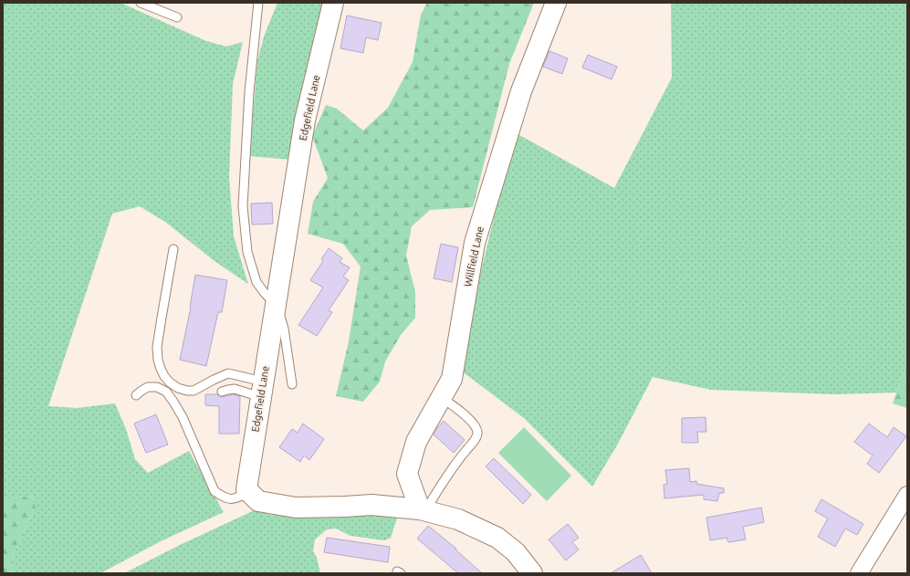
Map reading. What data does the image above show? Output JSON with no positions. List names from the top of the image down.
{
  "streets": {
    "street": ["Edgefield Lane", "Willfield Lane"]
  }
}
